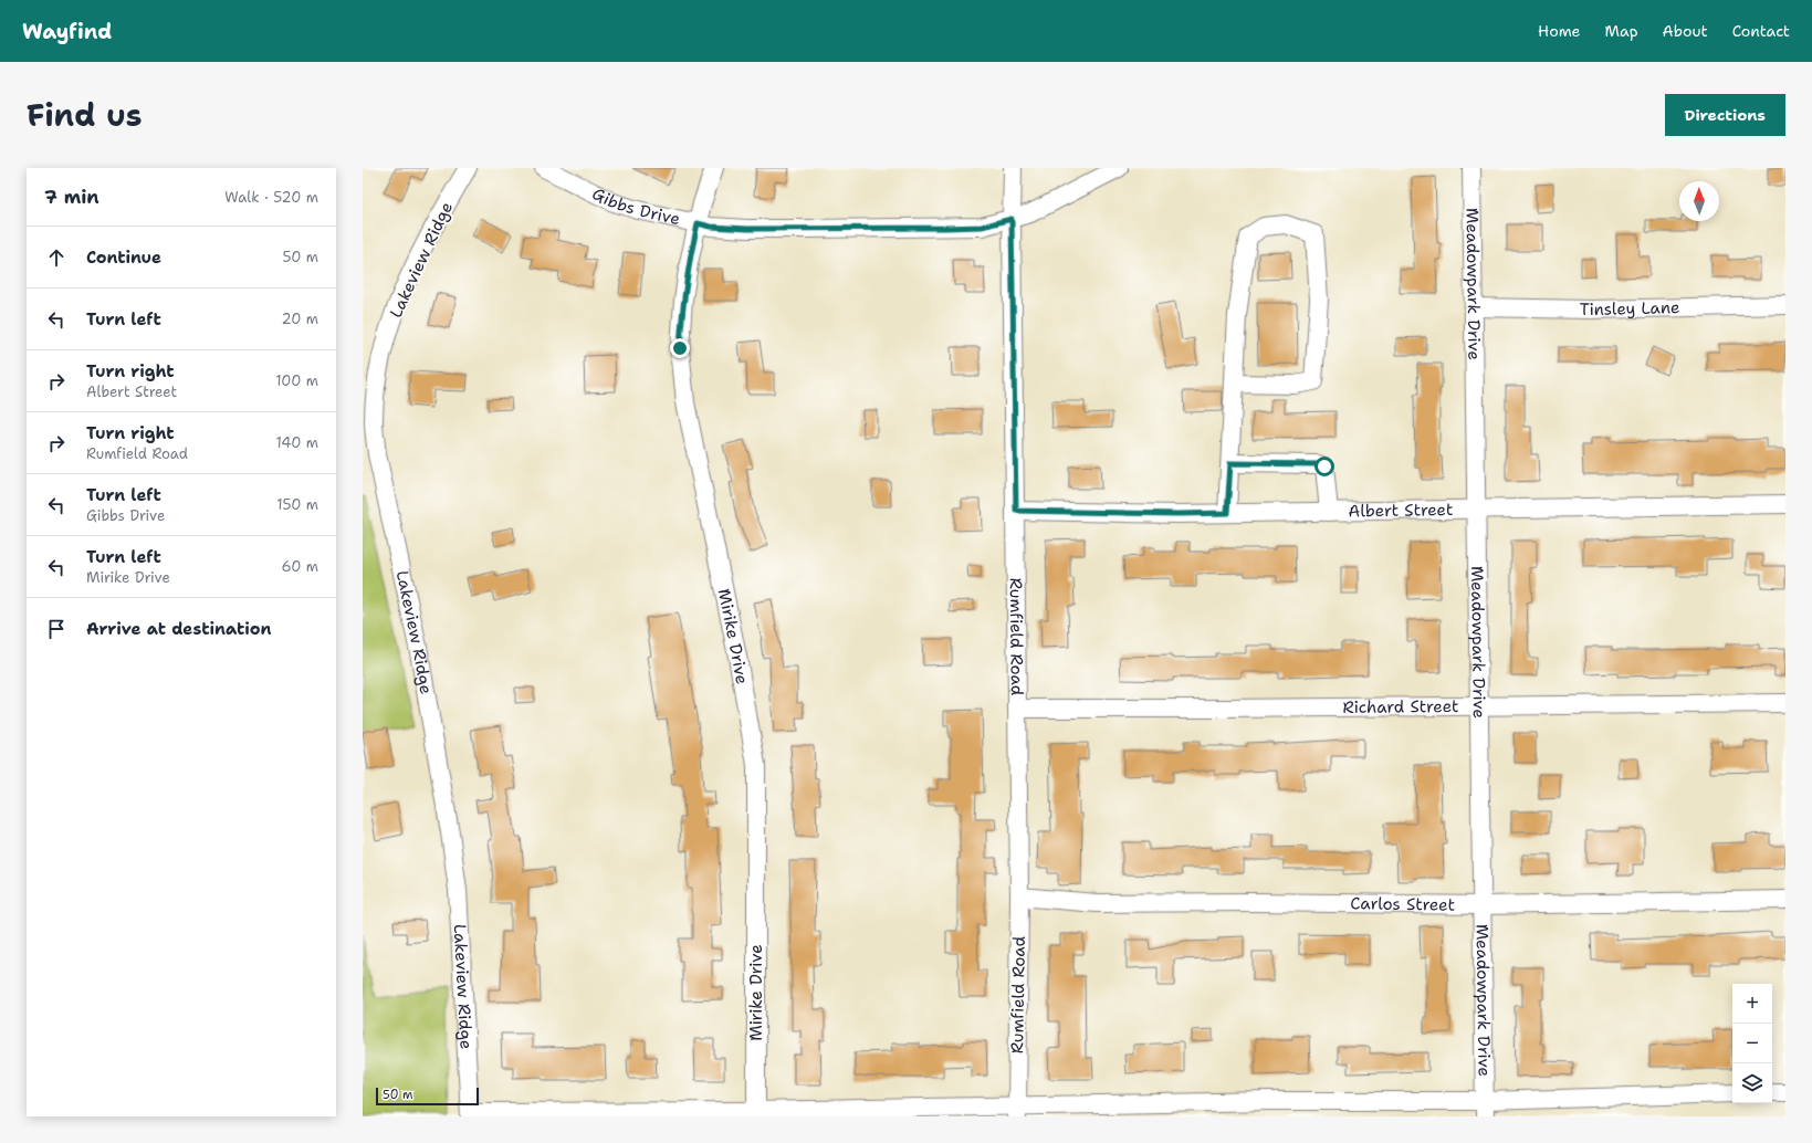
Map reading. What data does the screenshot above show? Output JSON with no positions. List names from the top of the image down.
{
  "streets": {
    "street": [
      "Gibbs Drive",
      "Lakeview Ridge",
      "Meadowpark Drive",
      "Tinsley Lane",
      "Albert Street",
      "Mirike Drive",
      "Rumfield Road",
      "Richard Street",
      "Carlos Street"
    ]
  },
  "crossings": [
    ["Gibbs Drive", "Mirike Drive"],
    ["Gibbs Drive", "Rumfield Road"],
    ["Meadowpark Drive", "Tinsley Lane"],
    ["Meadowpark Drive", "Albert Street"],
    ["Meadowpark Drive", "Richard Street"],
    ["Meadowpark Drive", "Carlos Street"],
    ["Albert Street", "Rumfield Road"],
    ["Rumfield Road", "Richard Street"],
    ["Rumfield Road", "Carlos Street"]
  ],
  "scale_bar": "50 m",
  "north": "top",
  "page": {
    "header": "Wayfind",
    "nav": [
      "Home",
      "Map",
      "About",
      "Contact"
    ],
    "title": "Find us",
    "buttons": "Directions",
    "heading": ["7 min", "Walk · 520 m"],
    "list": [
      ["Continue", "50 m"],
      ["Turn left", "20 m"],
      ["Turn right", "Albert Street", "100 m"],
      ["Turn right", "Rumfield Road", "140 m"],
      ["Turn left", "Gibbs Drive", "150 m"],
      ["Turn left", "Mirike Drive", "60 m"],
      "Arrive at destination"
    ],
    "map_buttons": ["+", "−"],
    "scale": "50 m"
  }
}
